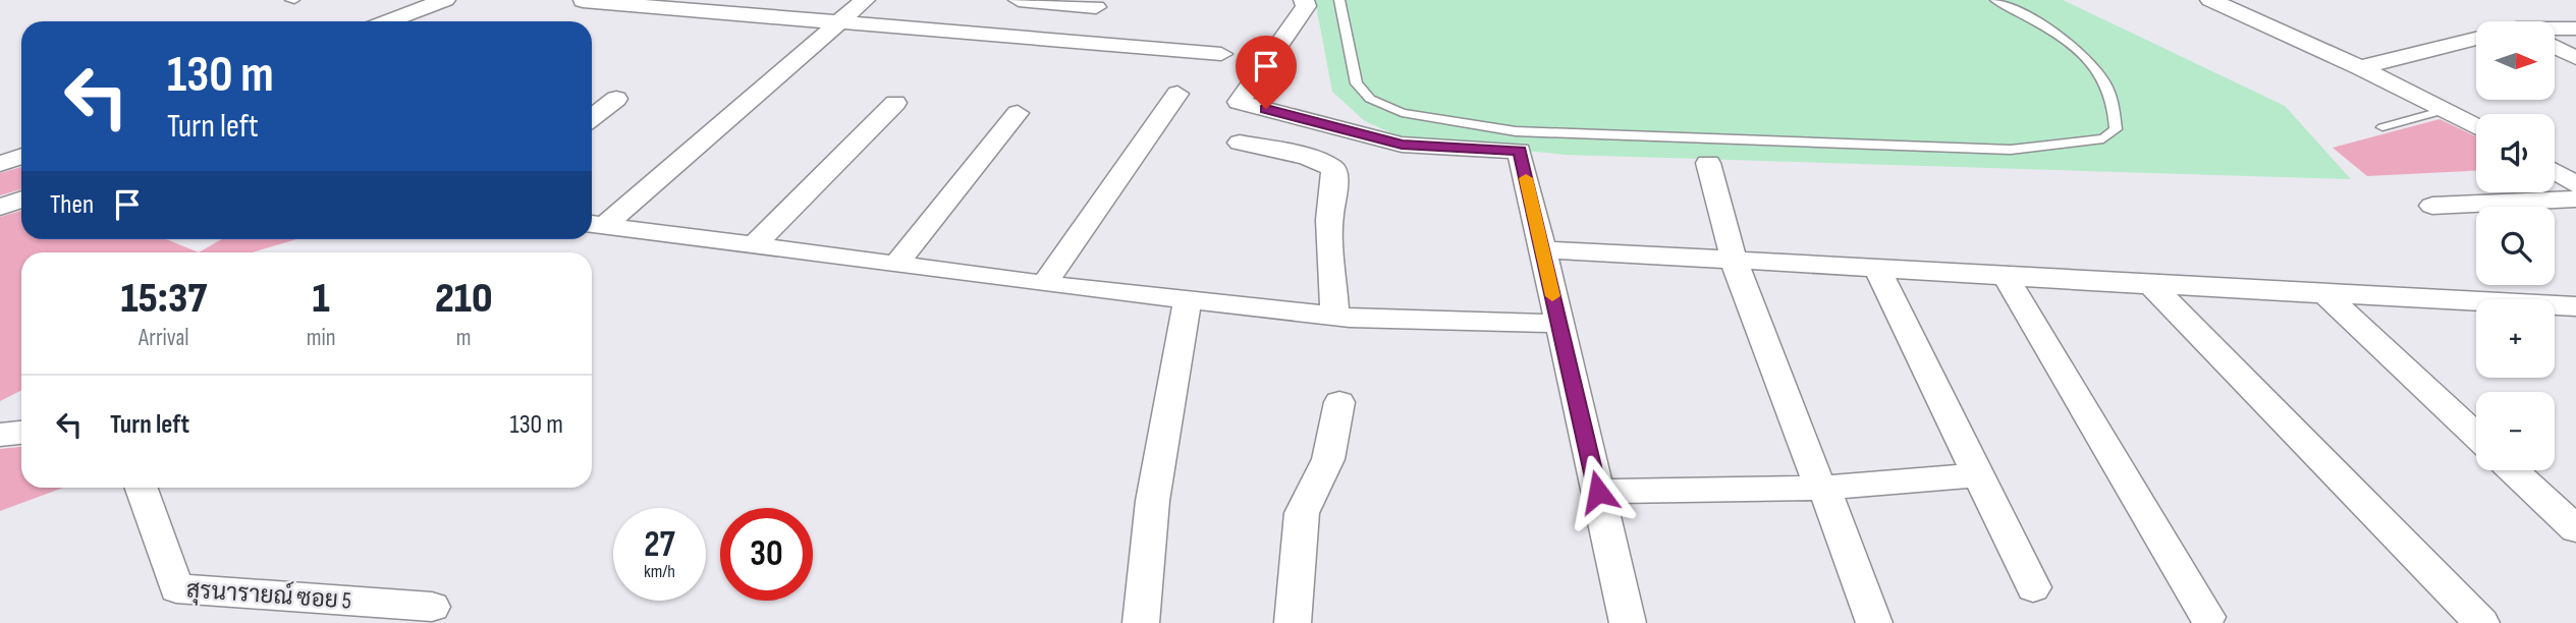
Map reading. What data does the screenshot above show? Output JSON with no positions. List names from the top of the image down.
{
  "streets": {
    "street": ["สุรนารายณ์ ซอย 5"]
  },
  "north": "right",
  "page": {
    "map_buttons": ["+", "−"],
    "turn": ["130 m", "Turn left"],
    "then": "Then",
    "eta": [
      "15:37",
      "Arrival",
      "1",
      "min",
      "210",
      "m"
    ],
    "list": [
      {
        "name": "Turn left",
        "value": "130 m"
      }
    ],
    "speed": "27 km/h",
    "limit": "30"
  }
}
